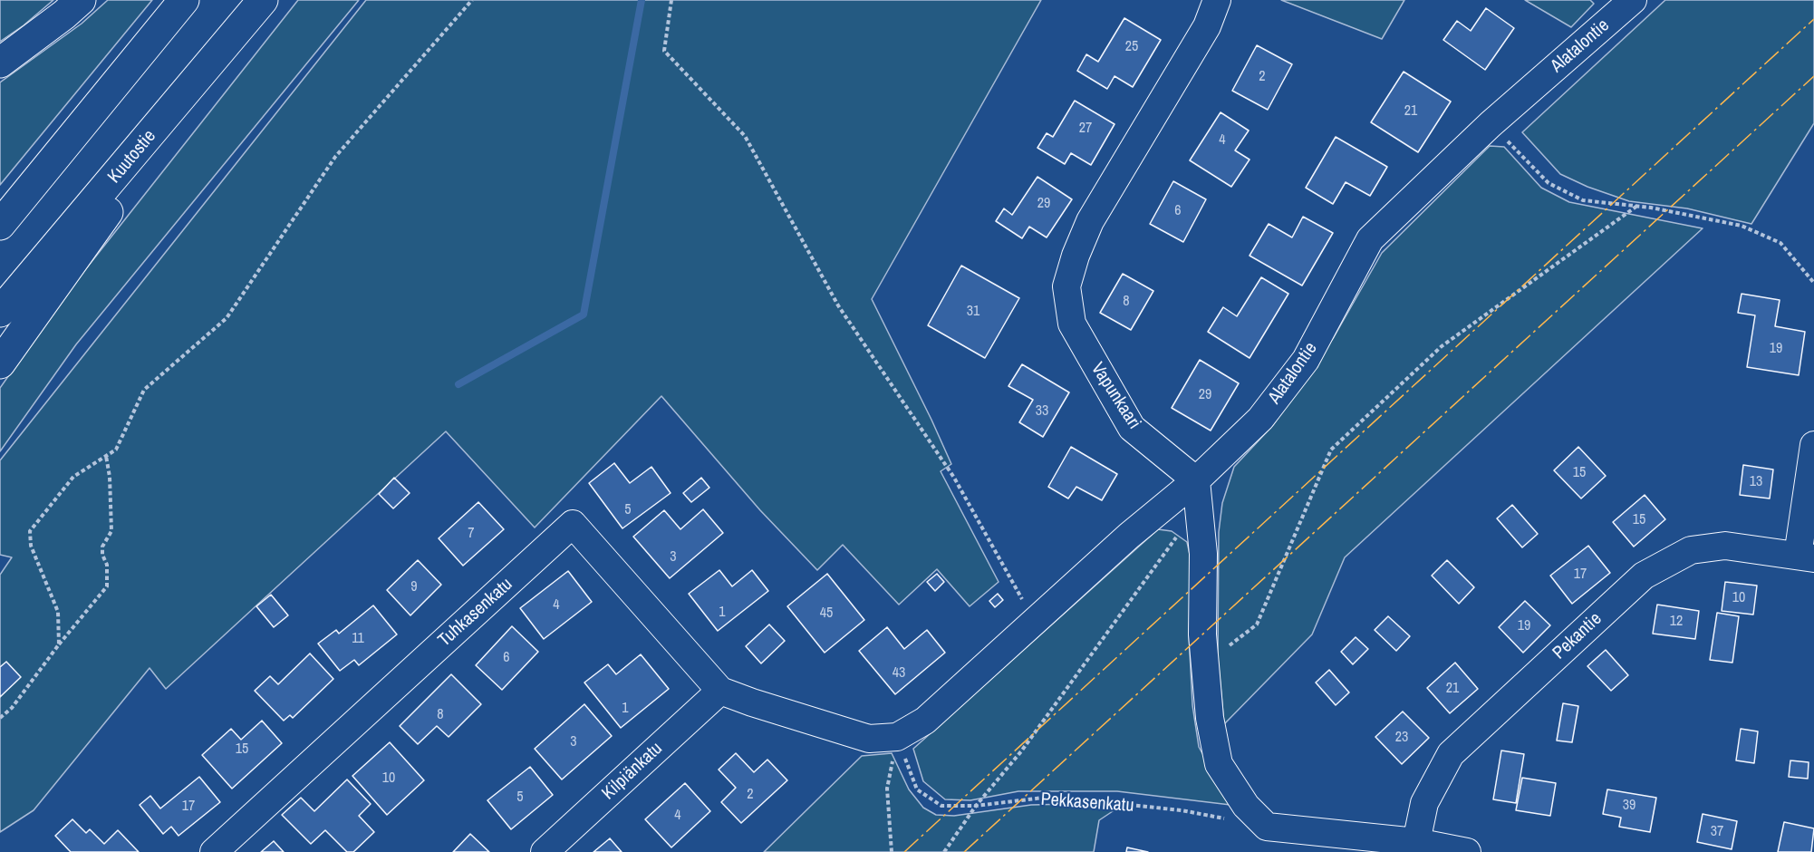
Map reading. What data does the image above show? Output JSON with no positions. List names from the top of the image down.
{
  "streets": {
    "highway": ["Kuutostie"],
    "street": [
      "Alatalontie",
      "Vapunkaari",
      "Tuhkasenkatu",
      "Pekantie",
      "Kilpiänkatu"
    ],
    "path": ["Pekkasenkatu"]
  },
  "crossings": [
    ["Alatalontie", "Vapunkaari"],
    ["Tuhkasenkatu", "Kilpiänkatu"]
  ],
  "house_numbers": [
    "25",
    "2",
    "21",
    "27",
    "4",
    "29",
    "6",
    "8",
    "31",
    "19",
    "29",
    "33",
    "15",
    "13",
    "5",
    "15",
    "7",
    "3",
    "17",
    "9",
    "10",
    "4",
    "1",
    "45",
    "12",
    "19",
    "11",
    "6",
    "43",
    "21",
    "1",
    "8",
    "23",
    "3",
    "15",
    "10",
    "2",
    "5",
    "39",
    "17",
    "4",
    "37"
  ]
}
